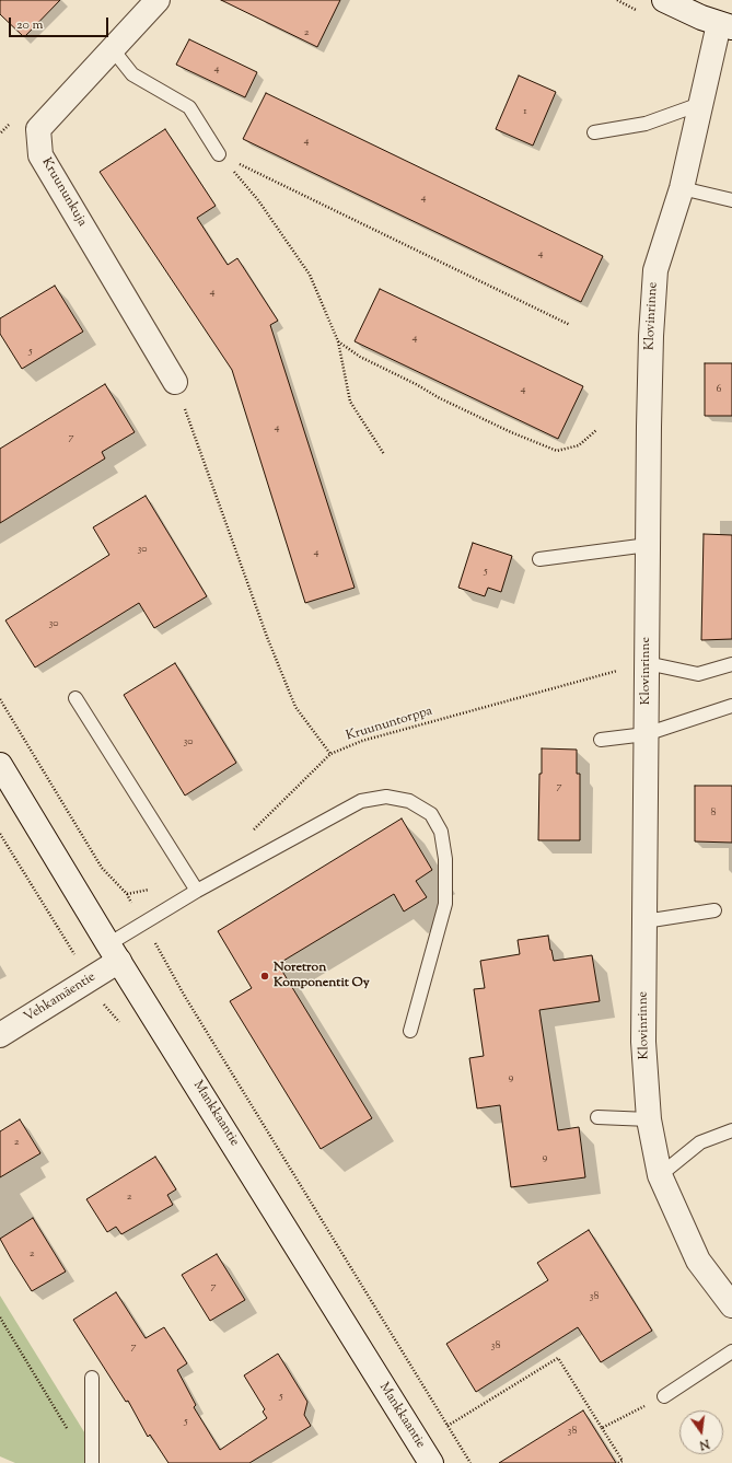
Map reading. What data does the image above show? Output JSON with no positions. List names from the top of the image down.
{
  "streets": {
    "street": [
      "Kruununkuja",
      "Klovinrinne",
      "Vehkamäentie",
      "Mankkaantie"
    ],
    "path": ["Kruununtorppa"]
  },
  "crossings": [
    ["Klovinrinne", "Kruununtorppa"],
    ["Vehkamäentie", "Mankkaantie"]
  ],
  "places": ["Noretron Komponentit Oy"],
  "house_numbers": [
    "2",
    "4",
    "1",
    "4",
    "4",
    "4",
    "4",
    "4",
    "5",
    "4",
    "6",
    "4",
    "7",
    "30",
    "4",
    "5",
    "30",
    "30",
    "7",
    "8",
    "9",
    "2",
    "9",
    "2",
    "2",
    "7",
    "38",
    "38",
    "7",
    "5",
    "5",
    "38"
  ],
  "scale_bar": "20 m",
  "north": "bottom"
}
